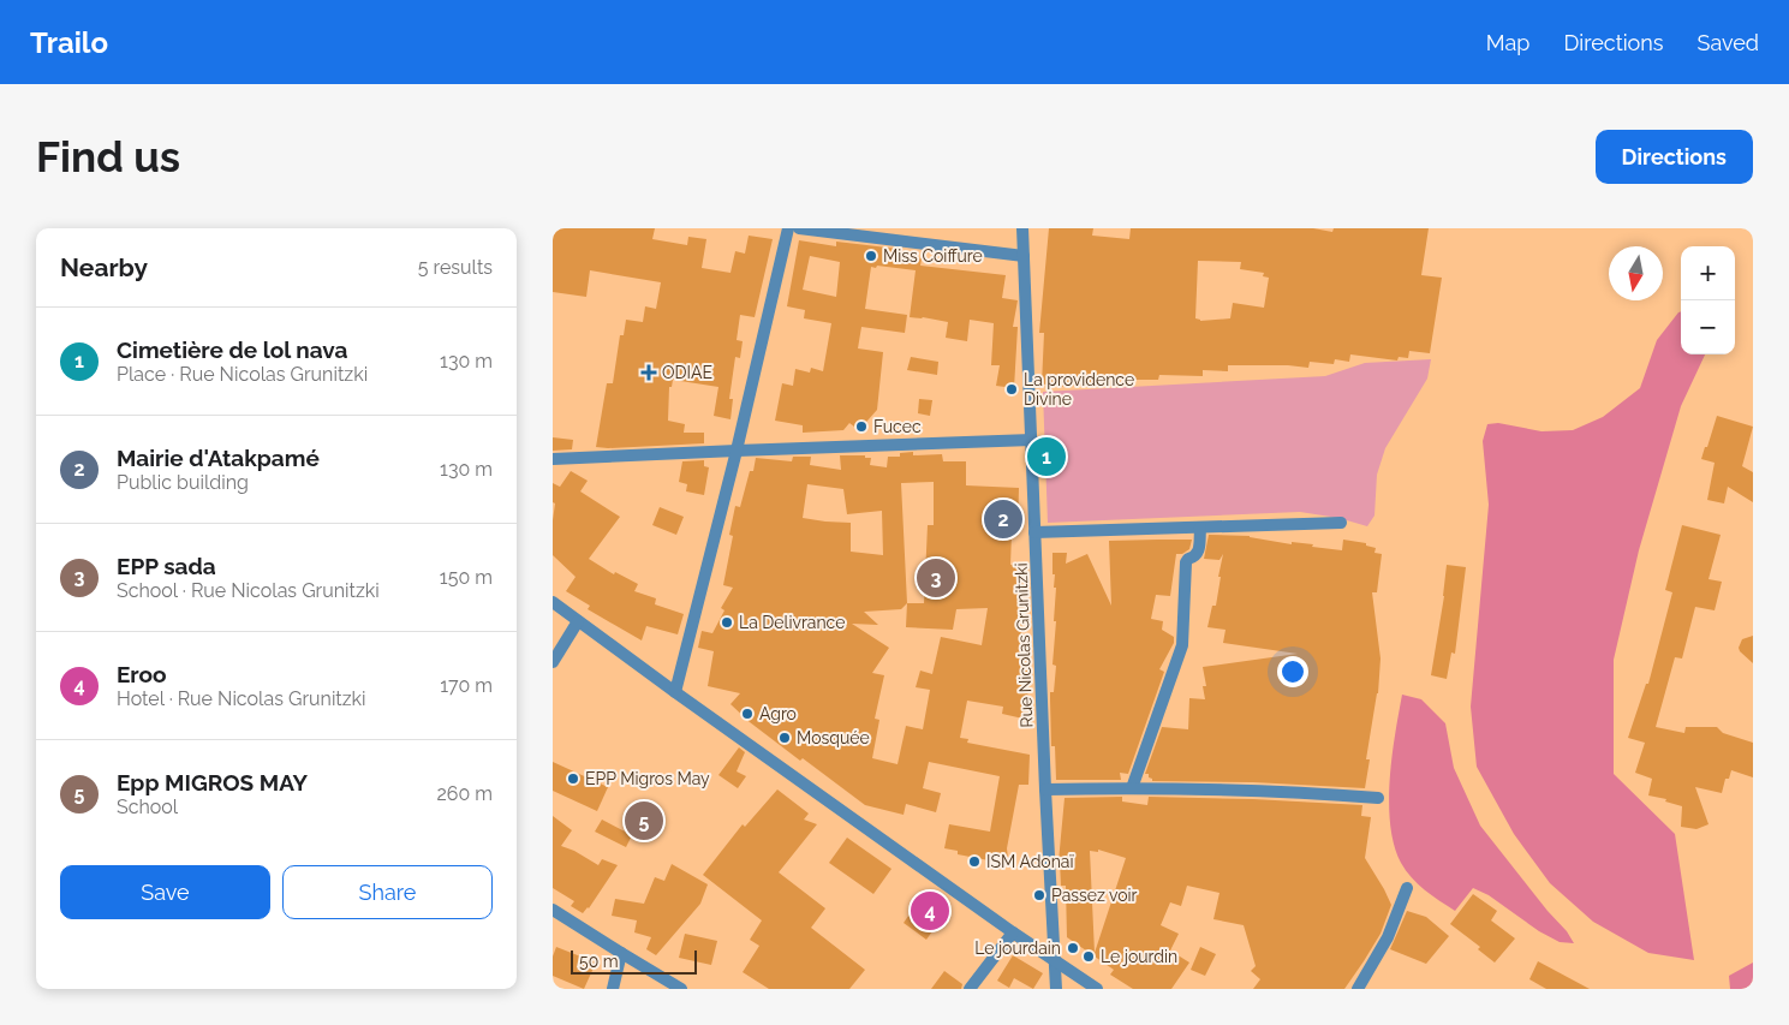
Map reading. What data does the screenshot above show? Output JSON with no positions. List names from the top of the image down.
{
  "streets": {
    "street": ["Rue Nicolas Grunitzki"]
  },
  "places": {
    "other": [
      "Miss Coiffure",
      "La providence Divine",
      "Fucec",
      "La Delivrance",
      "Agro",
      "Mosquée",
      "EPP Migros May",
      "ISM Adonaï",
      "Passez voir",
      "Le jourdain",
      "Le jourdin"
    ],
    "health": ["ODIAE"]
  },
  "scale_bar": "50 m",
  "north": "bottom",
  "page": {
    "header": "Trailo",
    "nav": ["Map", "Directions", "Saved"],
    "buttons": [
      "Directions",
      ["Save", "Share"]
    ],
    "title": "Find us",
    "heading": ["Nearby", "5 results"],
    "map_buttons": ["+", "−"],
    "list": [
      {
        "mark": "1",
        "name": "Cimetière de lol nava",
        "note": "Place · Rue Nicolas Grunitzki",
        "value": "130 m"
      },
      {
        "mark": "2",
        "name": "Mairie d'Atakpamé",
        "note": "Public building",
        "value": "130 m"
      },
      {
        "mark": "3",
        "name": "EPP sada",
        "note": "School · Rue Nicolas Grunitzki",
        "value": "150 m"
      },
      {
        "mark": "4",
        "name": "Eroo",
        "note": "Hotel · Rue Nicolas Grunitzki",
        "value": "170 m"
      },
      {
        "mark": "5",
        "name": "Epp MIGROS MAY",
        "note": "School",
        "value": "260 m"
      }
    ],
    "pins": [
      "1",
      "2",
      "3",
      "5",
      "4"
    ],
    "scale": "50 m"
  }
}
